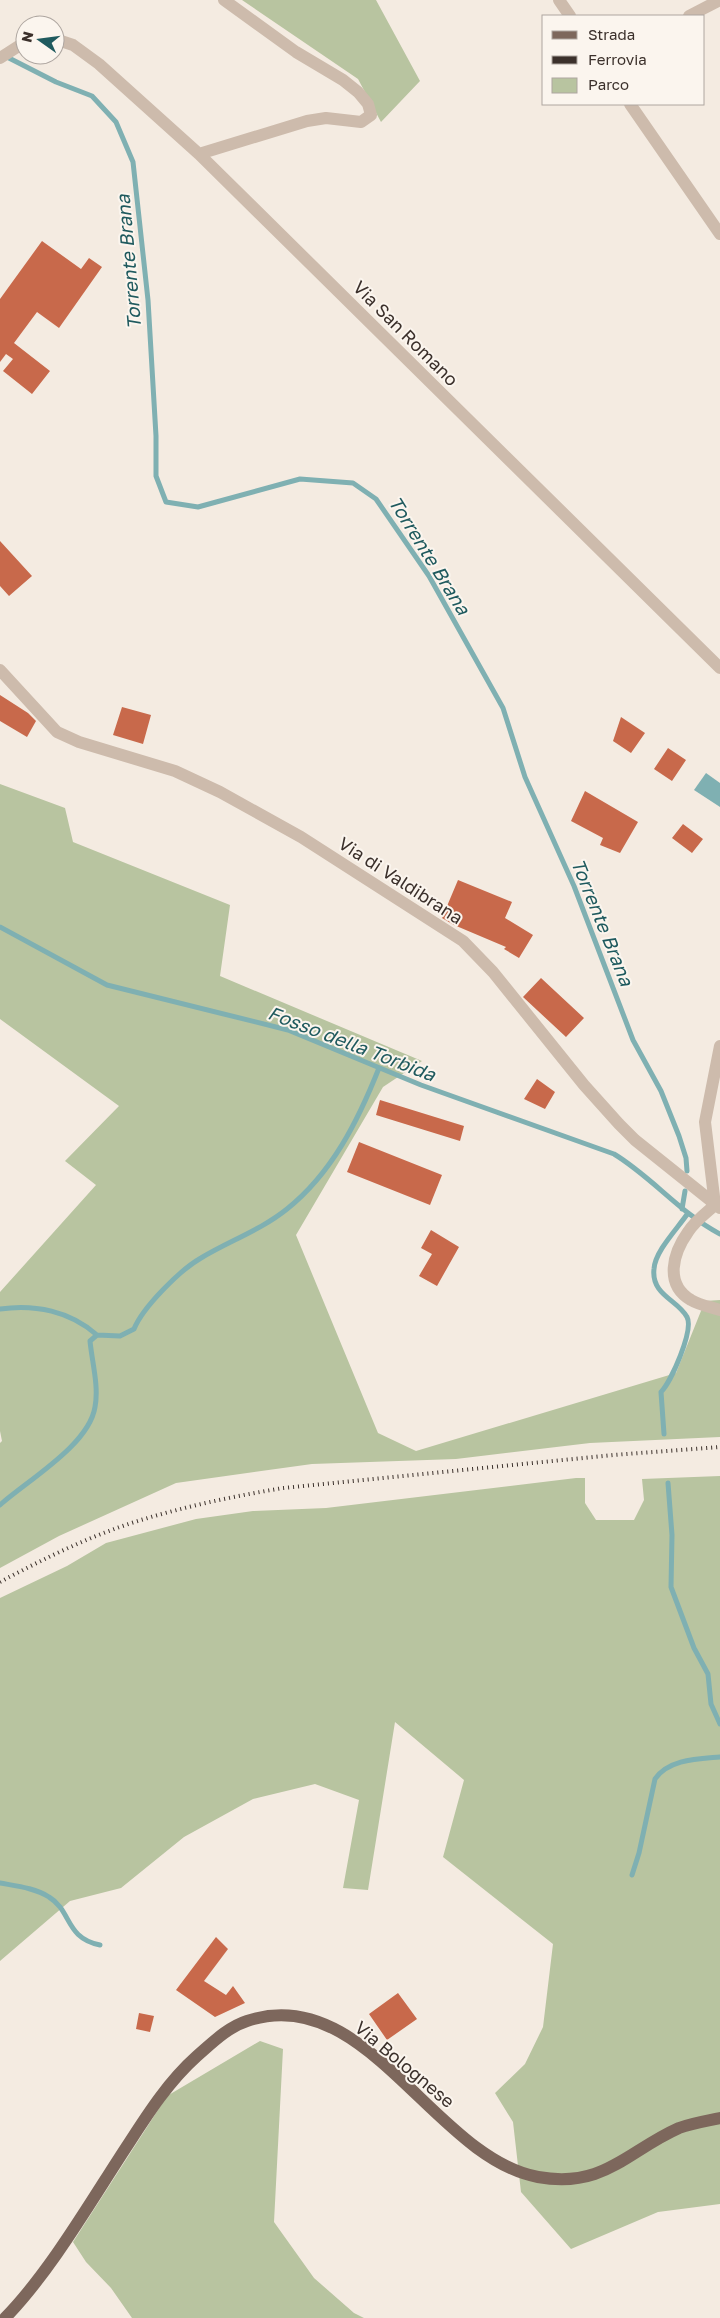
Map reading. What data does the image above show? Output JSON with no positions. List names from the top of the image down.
{
  "streets": {
    "main road": ["Via Bolognese"],
    "street": ["Via San Romano", "Via di Valdibrana"]
  },
  "water": ["Torrente Brana", "Fosso della Torbida"],
  "legend": ["Strada", "Ferrovia", "Parco"],
  "north": "left"
}
